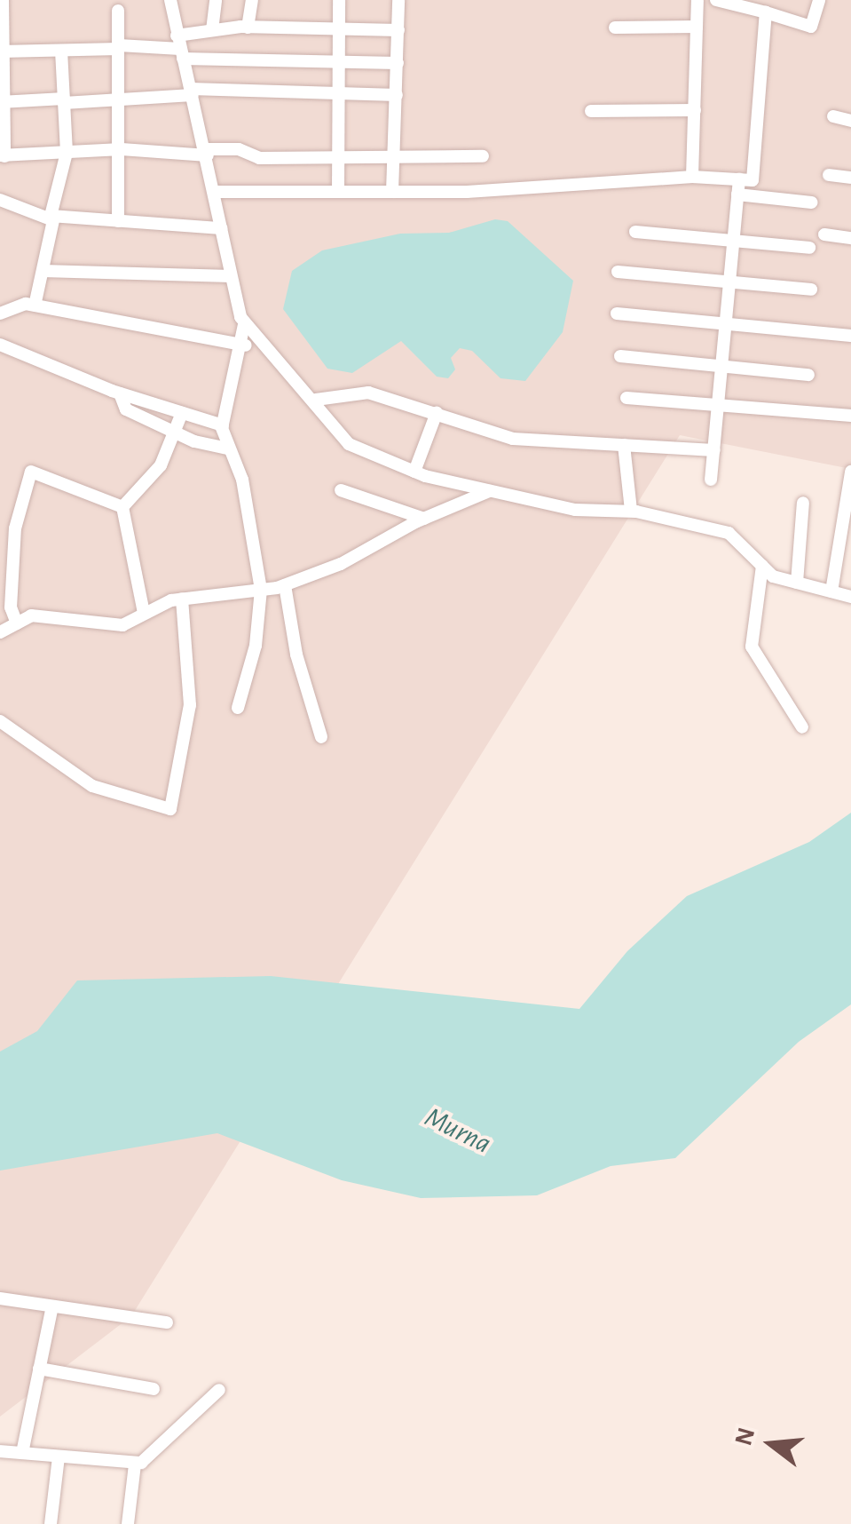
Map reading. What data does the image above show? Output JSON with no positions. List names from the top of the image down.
{
  "water": ["Murna"],
  "north": "left"
}
